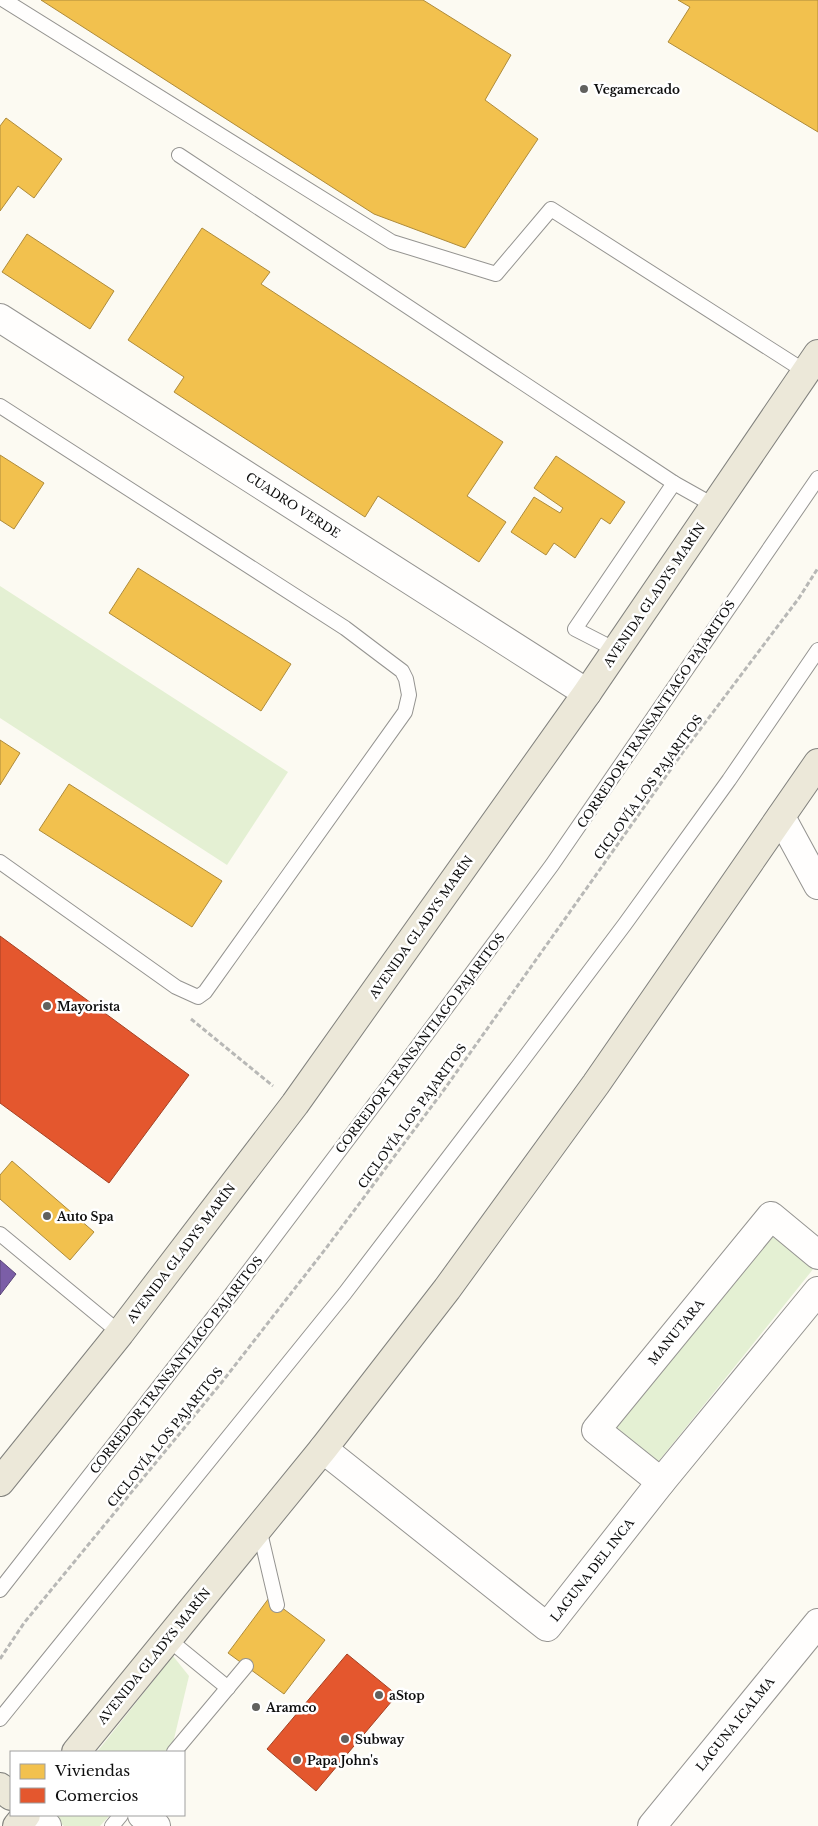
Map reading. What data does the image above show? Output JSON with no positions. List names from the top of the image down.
{
  "streets": {
    "main road": ["AVENIDA GLADYS MARÍN"],
    "street": [
      "CUADRO VERDE",
      "MANUTARA",
      "LAGUNA DEL INCA",
      "LAGUNA ICALMA"
    ],
    "lane": ["CORREDOR TRANSANTIAGO PAJARITOS"],
    "path": ["CICLOVÍA LOS PAJARITOS"]
  },
  "crossings": [
    ["CUADRO VERDE", "AVENIDA GLADYS MARÍN"],
    ["AVENIDA GLADYS MARÍN", "LAGUNA DEL INCA"],
    ["MANUTARA", "LAGUNA DEL INCA"]
  ],
  "places": [
    "Vegamercado",
    "Mayorista",
    "Auto Spa",
    "aStop",
    "Aramco",
    "Subway",
    "Papa John's"
  ],
  "legend": ["Viviendas", "Comercios"]
}
